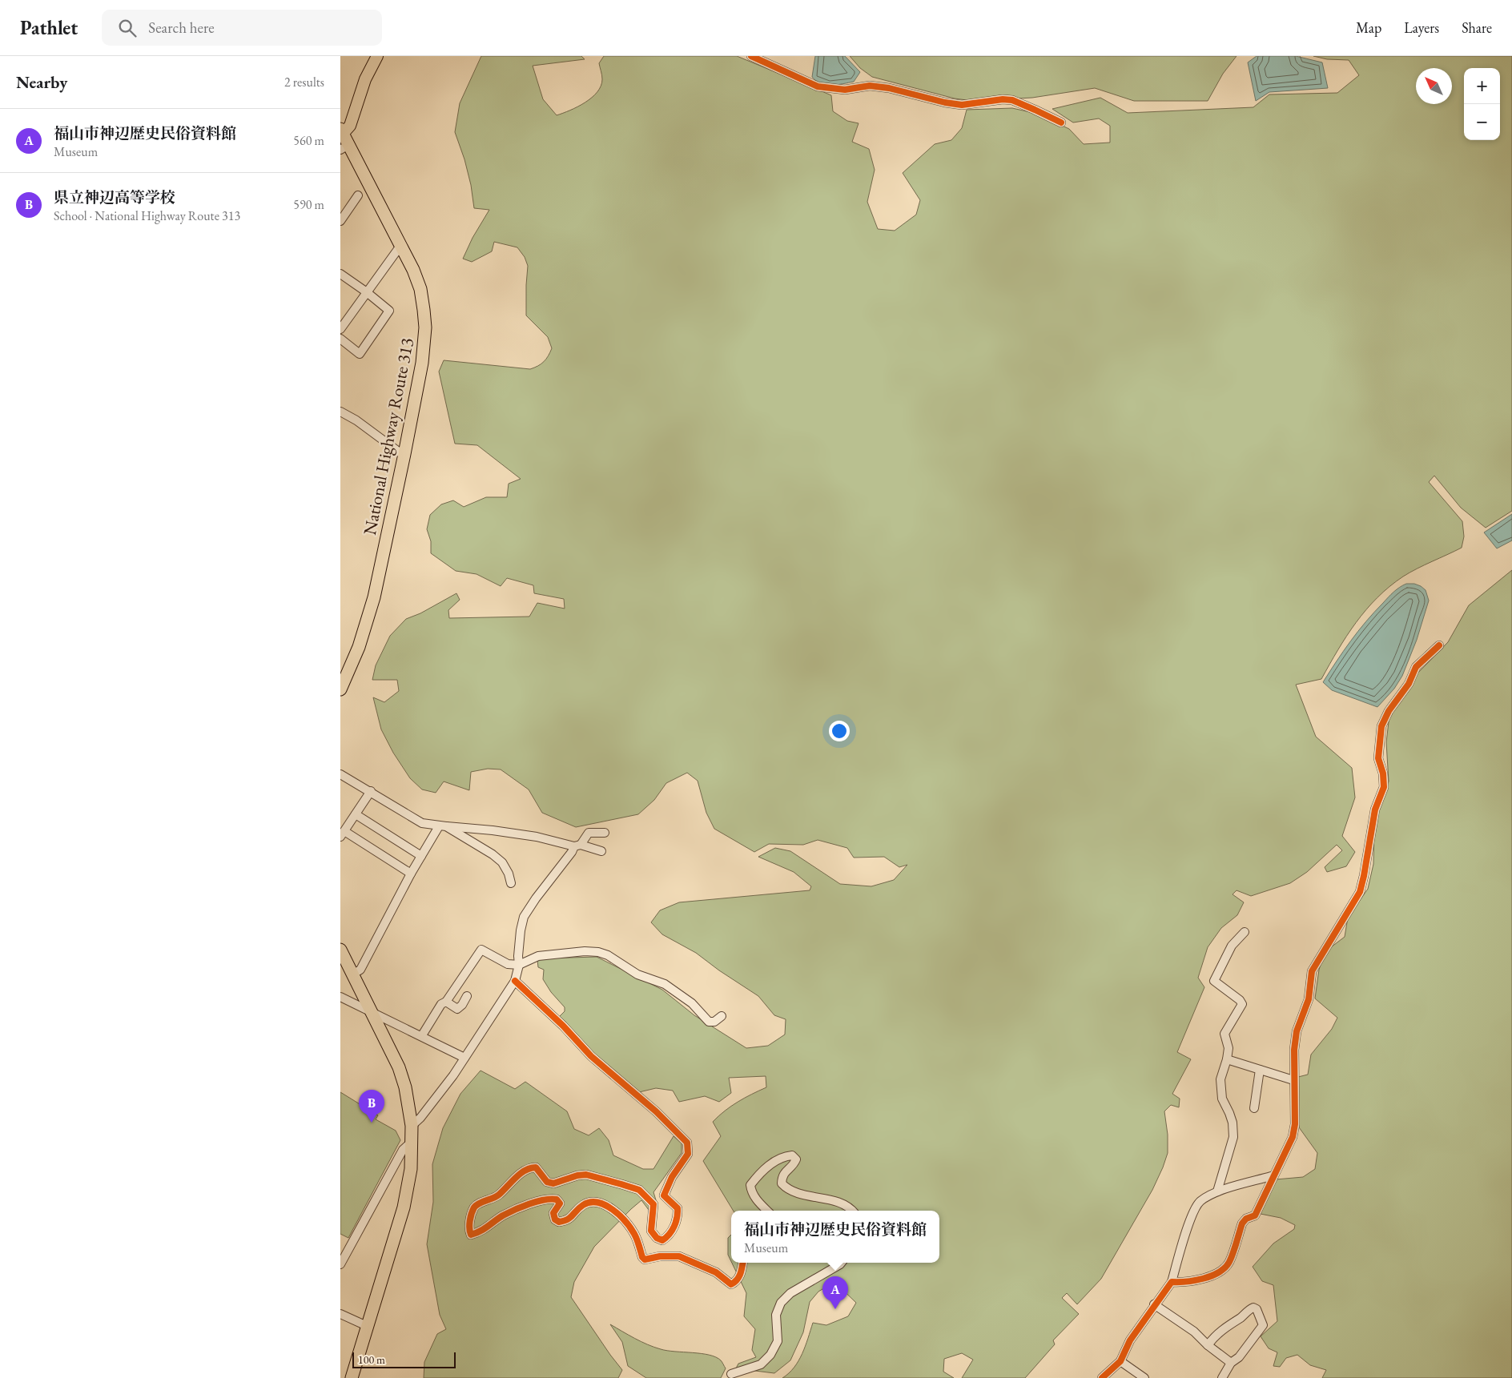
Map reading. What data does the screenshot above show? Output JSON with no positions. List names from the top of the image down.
{
  "streets": {
    "highway": ["National Highway Route 313"]
  },
  "scale_bar": "100 m",
  "north": "top left",
  "page": {
    "header": "Pathlet",
    "search": "Search here",
    "nav": ["Map", "Layers", "Share"],
    "heading": ["Nearby", "2 results"],
    "map_buttons": ["+", "−"],
    "list": [
      {
        "mark": "A",
        "name": "福山市神辺歴史民俗資料館",
        "note": "Museum",
        "value": "560 m"
      },
      {
        "mark": "B",
        "name": "県立神辺高等学校",
        "note": "School · National Highway Route 313",
        "value": "590 m"
      }
    ],
    "pins": ["B", "A"],
    "popup": ["福山市神辺歴史民俗資料館", "Museum"],
    "scale": "100 m"
  }
}
